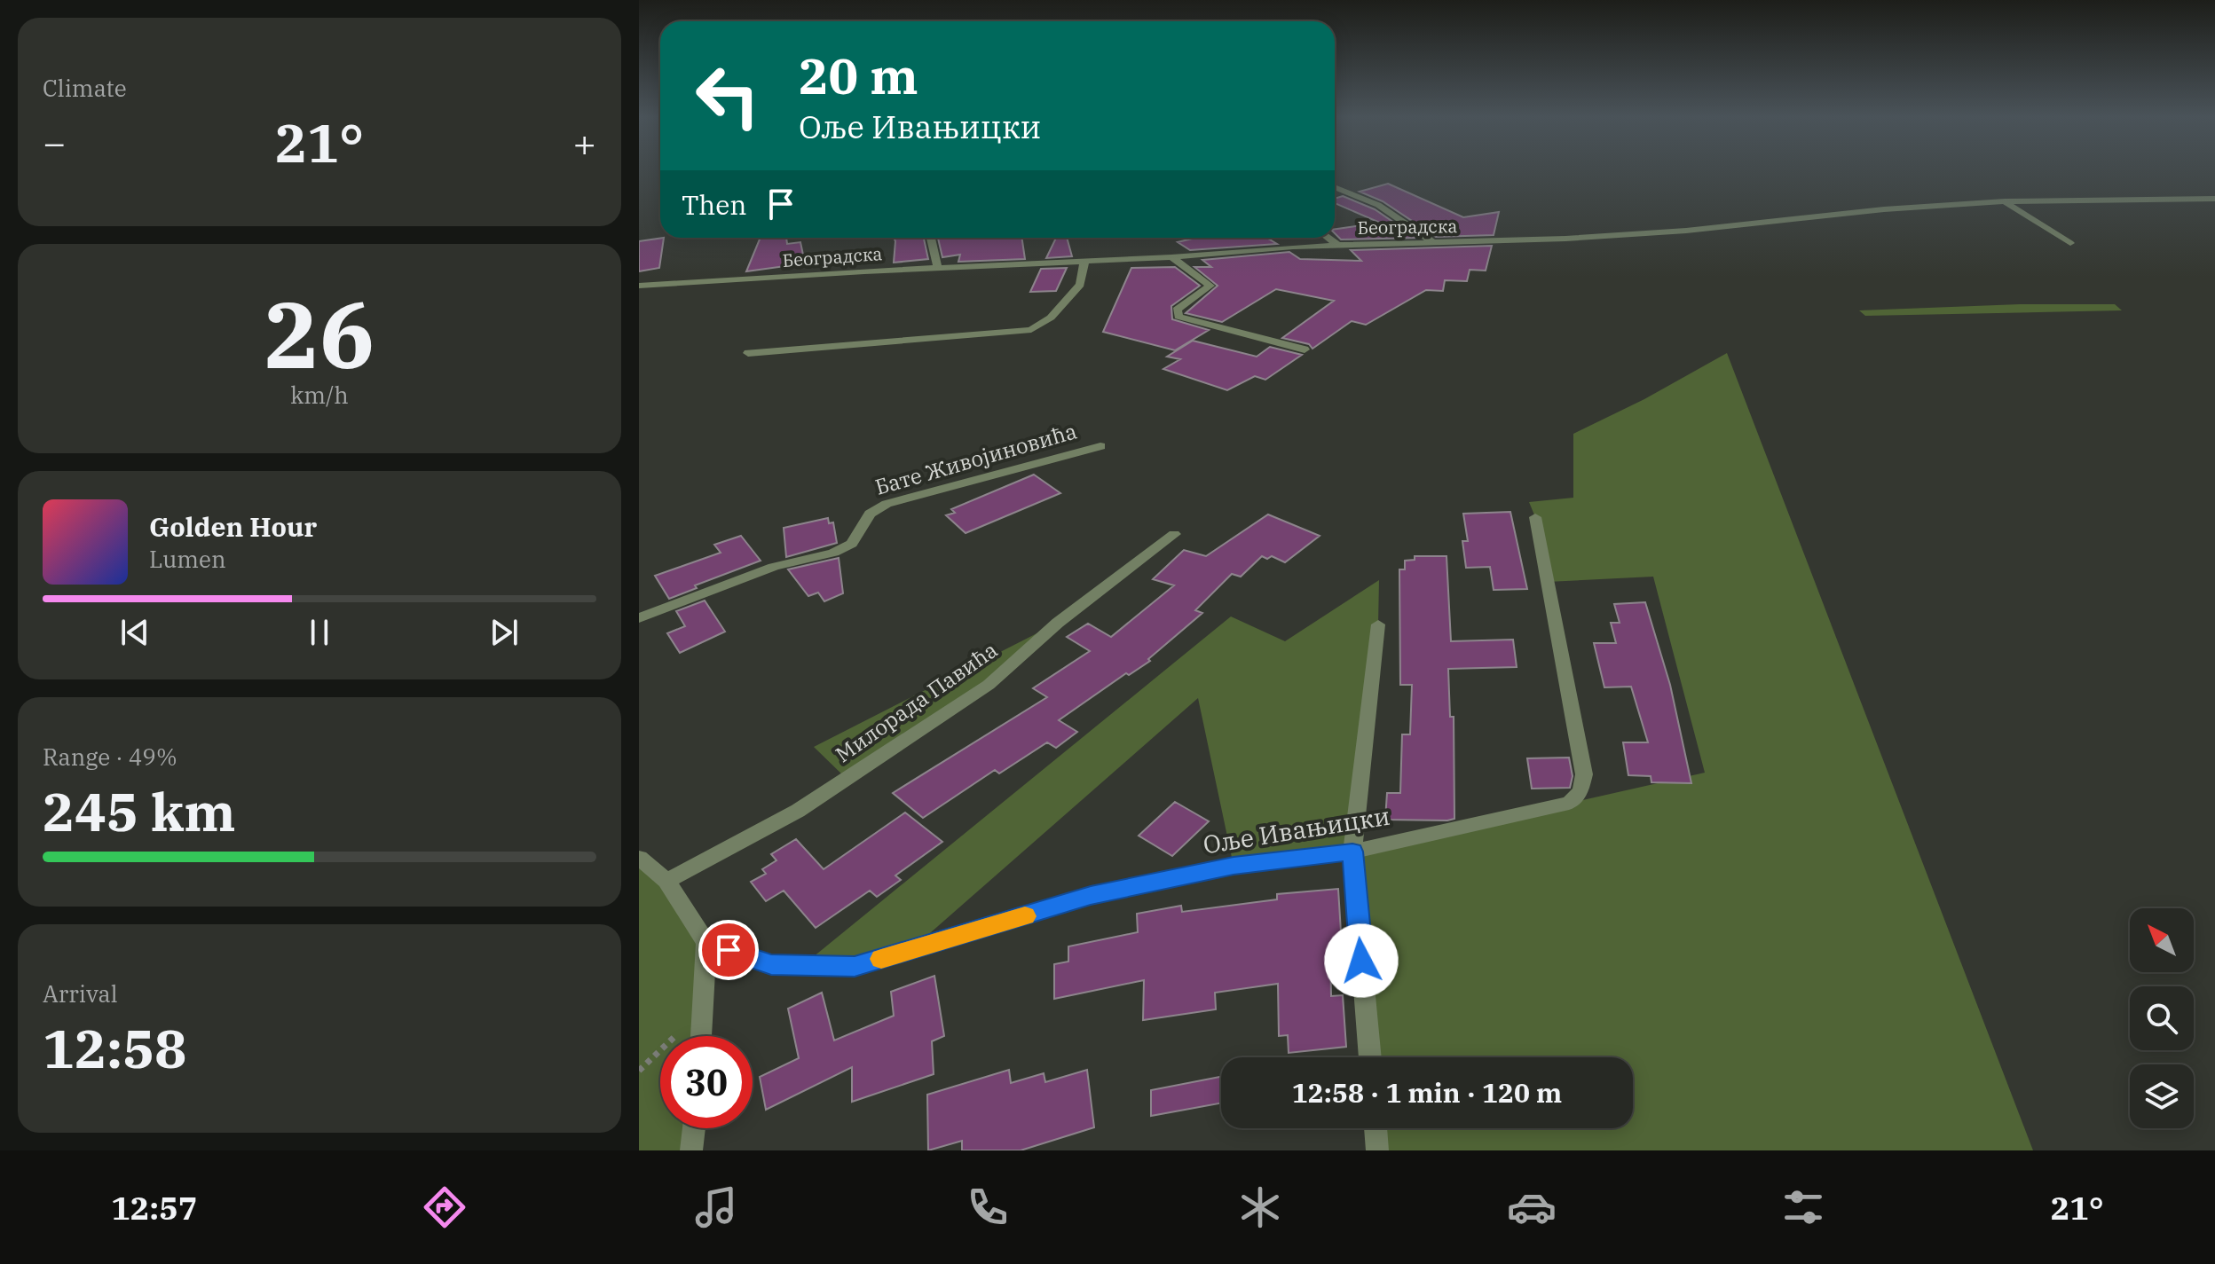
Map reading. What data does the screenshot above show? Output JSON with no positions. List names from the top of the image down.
{
  "streets": {
    "street": [
      "Београдска",
      "Бате Живојиновића",
      "Милорада Павића",
      "Оље Ивањицки"
    ]
  },
  "north": "top left",
  "page": {
    "tile": [
      "Climate",
      ["26", "km/h"],
      ["Range · 49%", "245 km"],
      ["Arrival", "12:58"]
    ],
    "turn": ["20 m", "Оље Ивањицки"],
    "heat": ["−", "21°", "+"],
    "then": "Then",
    "song": ["Golden Hour", "Lumen"],
    "limit": "30",
    "trip": "12:58 · 1 min · 120 m",
    "tabs": ["12:57", "21°"]
  }
}
